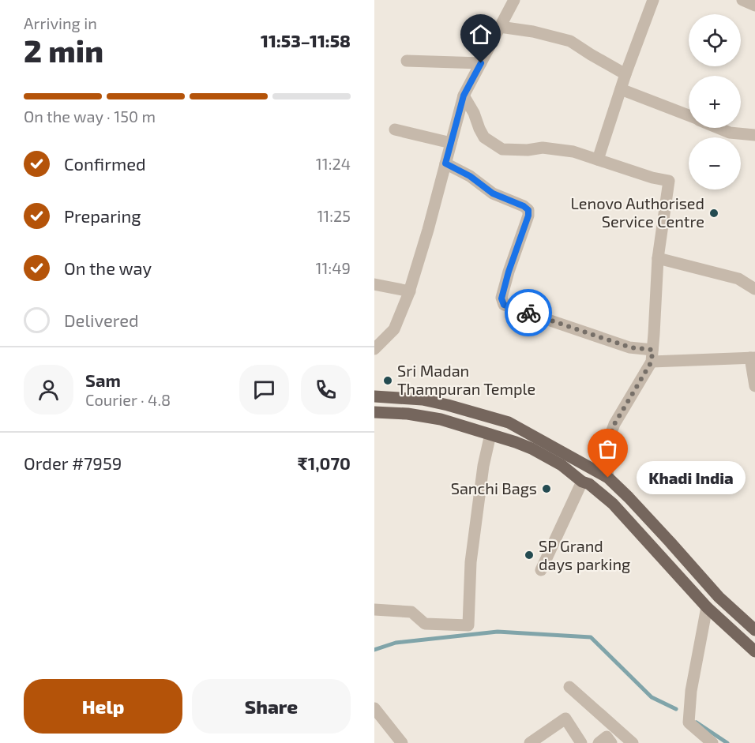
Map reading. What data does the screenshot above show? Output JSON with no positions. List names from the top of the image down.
{
  "places": [
    "Lenovo Authorised Service Centre",
    "Sri Madan Thampuran Temple",
    "Khadi India",
    "Sanchi Bags",
    "SP Grand days parking"
  ],
  "page": {
    "heading": ["2 min", "Arriving in", "11:53–11:58"],
    "panel": [
      "Sam",
      "Courier · 4.8",
      "Order #7959",
      "₹1,070"
    ],
    "map_buttons": ["+", "−"],
    "bar": "On the way · 150 m",
    "list": [
      ["Confirmed", "11:24"],
      ["Preparing", "11:25"],
      ["On the way", "11:49"],
      "Delivered"
    ],
    "bubble": "Khadi India",
    "buttons": ["Help", "Share"]
  }
}
